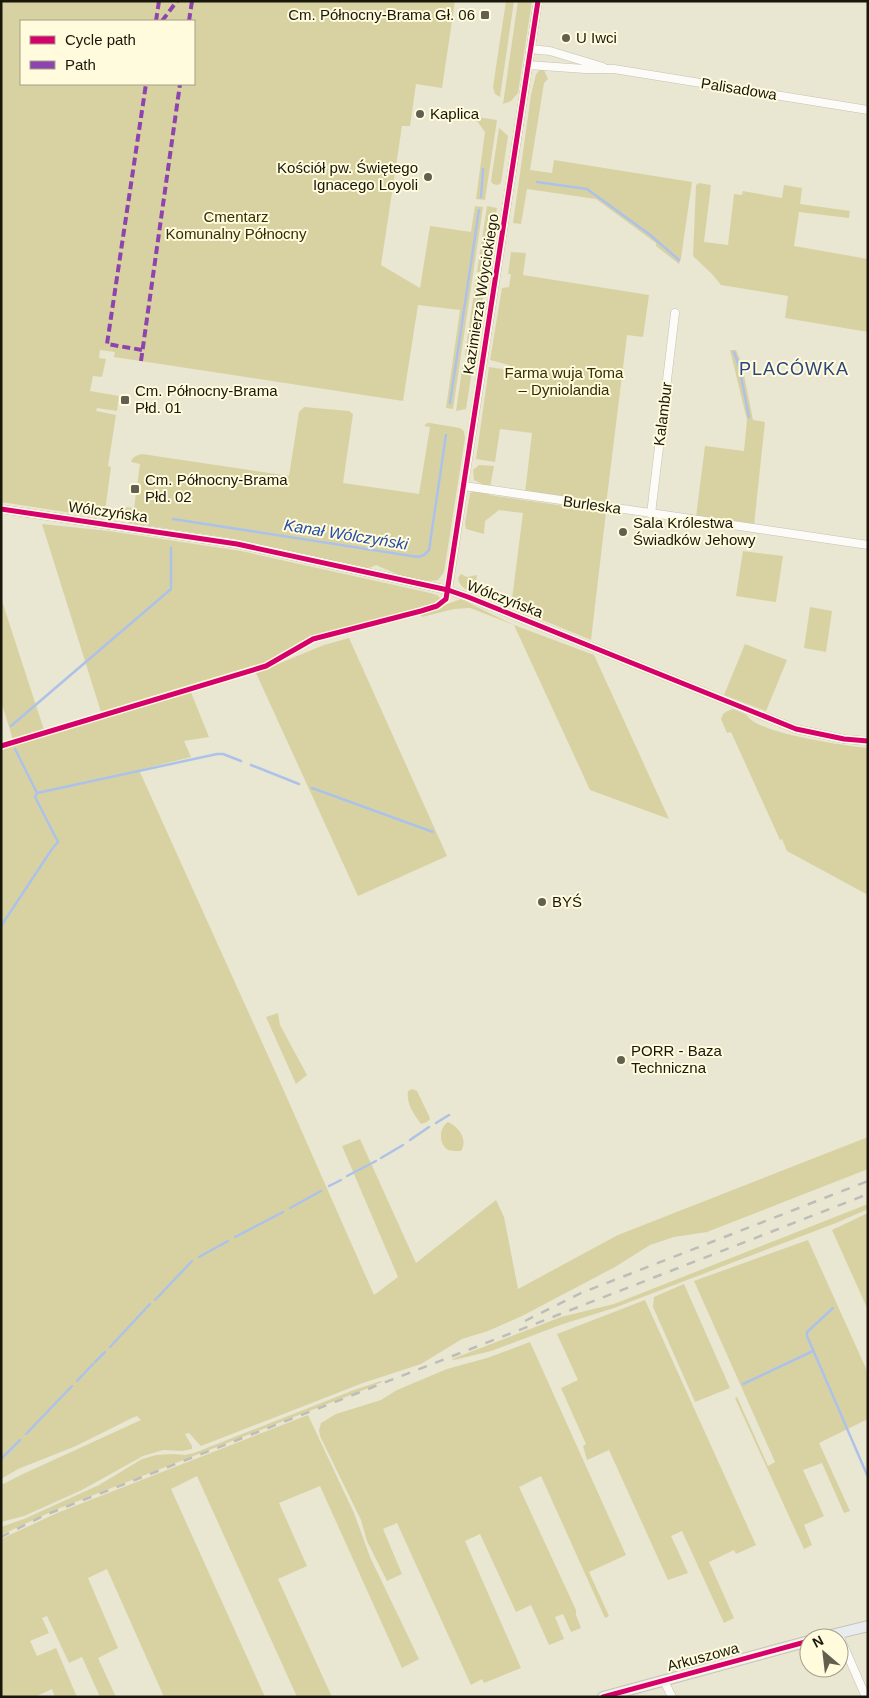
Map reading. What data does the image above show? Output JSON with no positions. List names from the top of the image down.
{
  "streets": {
    "main road": ["Arkuszowa"],
    "street": [
      "Palisadowa",
      "Kazimierza Wóycickiego",
      "Kalambur",
      "Burleska",
      "Wólczyńska"
    ]
  },
  "crossings": [
    ["Palisadowa", "Kazimierza Wóycickiego"],
    ["Kazimierza Wóycickiego", "Burleska"],
    ["Kazimierza Wóycickiego", "Wólczyńska"],
    ["Kalambur", "Burleska"]
  ],
  "districts": ["PLACÓWKA"],
  "water": ["Kanał Wólczyński"],
  "parks": ["Cmentarz Komunalny Północny", "Farma wuja Toma – Dyniolandia"],
  "places": {
    "transit": ["Cm. Północny-Brama Gł. 06", "Cm. Północny-Brama Płd. 01", "Cm. Północny-Brama Płd. 02"],
    "other": [
      "U Iwci",
      "Kaplica",
      "Kościół pw. Świętego Ignacego Loyoli",
      "Sala Królestwa Świadków Jehowy",
      "BYŚ",
      "PORR - Baza Techniczna"
    ]
  },
  "legend": ["Cycle path", "Path"],
  "north": "top left"
}
